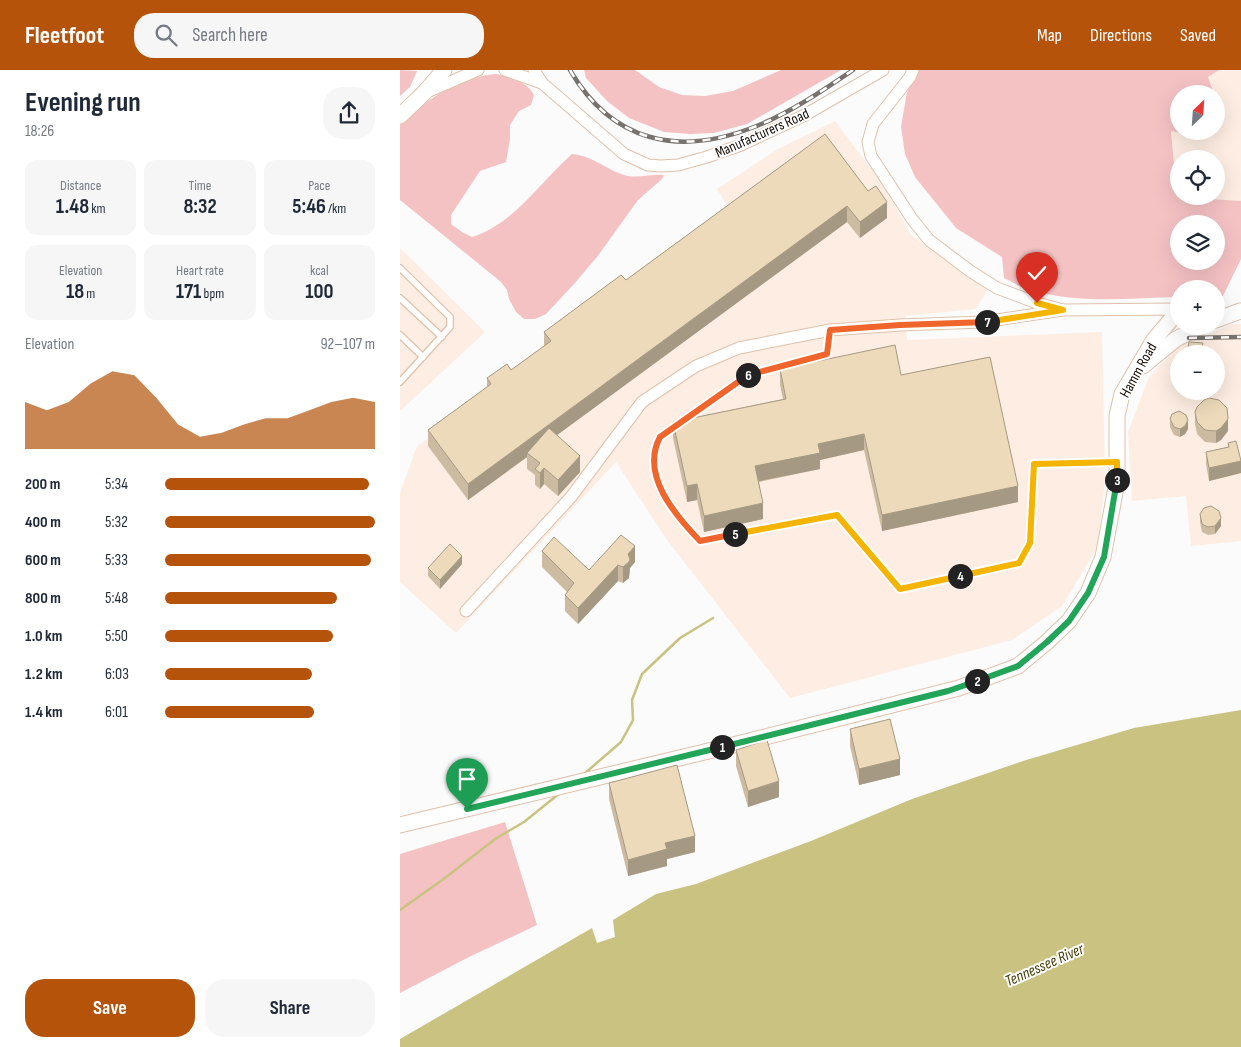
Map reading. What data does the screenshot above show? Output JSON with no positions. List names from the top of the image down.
{
  "streets": {
    "main road": ["Hamm Road"],
    "street": ["Manufacturers Road"]
  },
  "water": ["Tennessee River"],
  "north": "top right",
  "page": {
    "header": "Fleetfoot",
    "search": "Search here",
    "nav": ["Map", "Directions", "Saved"],
    "heading": ["Evening run", "18:26"],
    "map_buttons": ["+", "−"],
    "stats": [
      ["Distance", "1.48 km"],
      ["Time", "8:32"],
      ["Pace", "5:46 /km"],
      ["Elevation", "18 m"],
      ["Heart rate", "171 bpm"],
      ["kcal", "100"]
    ],
    "pins": [
      "7",
      "6",
      "3",
      "5",
      "4",
      "2",
      "1"
    ],
    "chart": ["Elevation", "92–107 m"],
    "list": [
      {
        "name": "200 m",
        "note": "5:34"
      },
      {
        "name": "400 m",
        "note": "5:32"
      },
      {
        "name": "600 m",
        "note": "5:33"
      },
      {
        "name": "800 m",
        "note": "5:48"
      },
      {
        "name": "1.0 km",
        "note": "5:50"
      },
      {
        "name": "1.2 km",
        "note": "6:03"
      },
      {
        "name": "1.4 km",
        "note": "6:01"
      }
    ],
    "buttons": ["Save", "Share"]
  }
}
